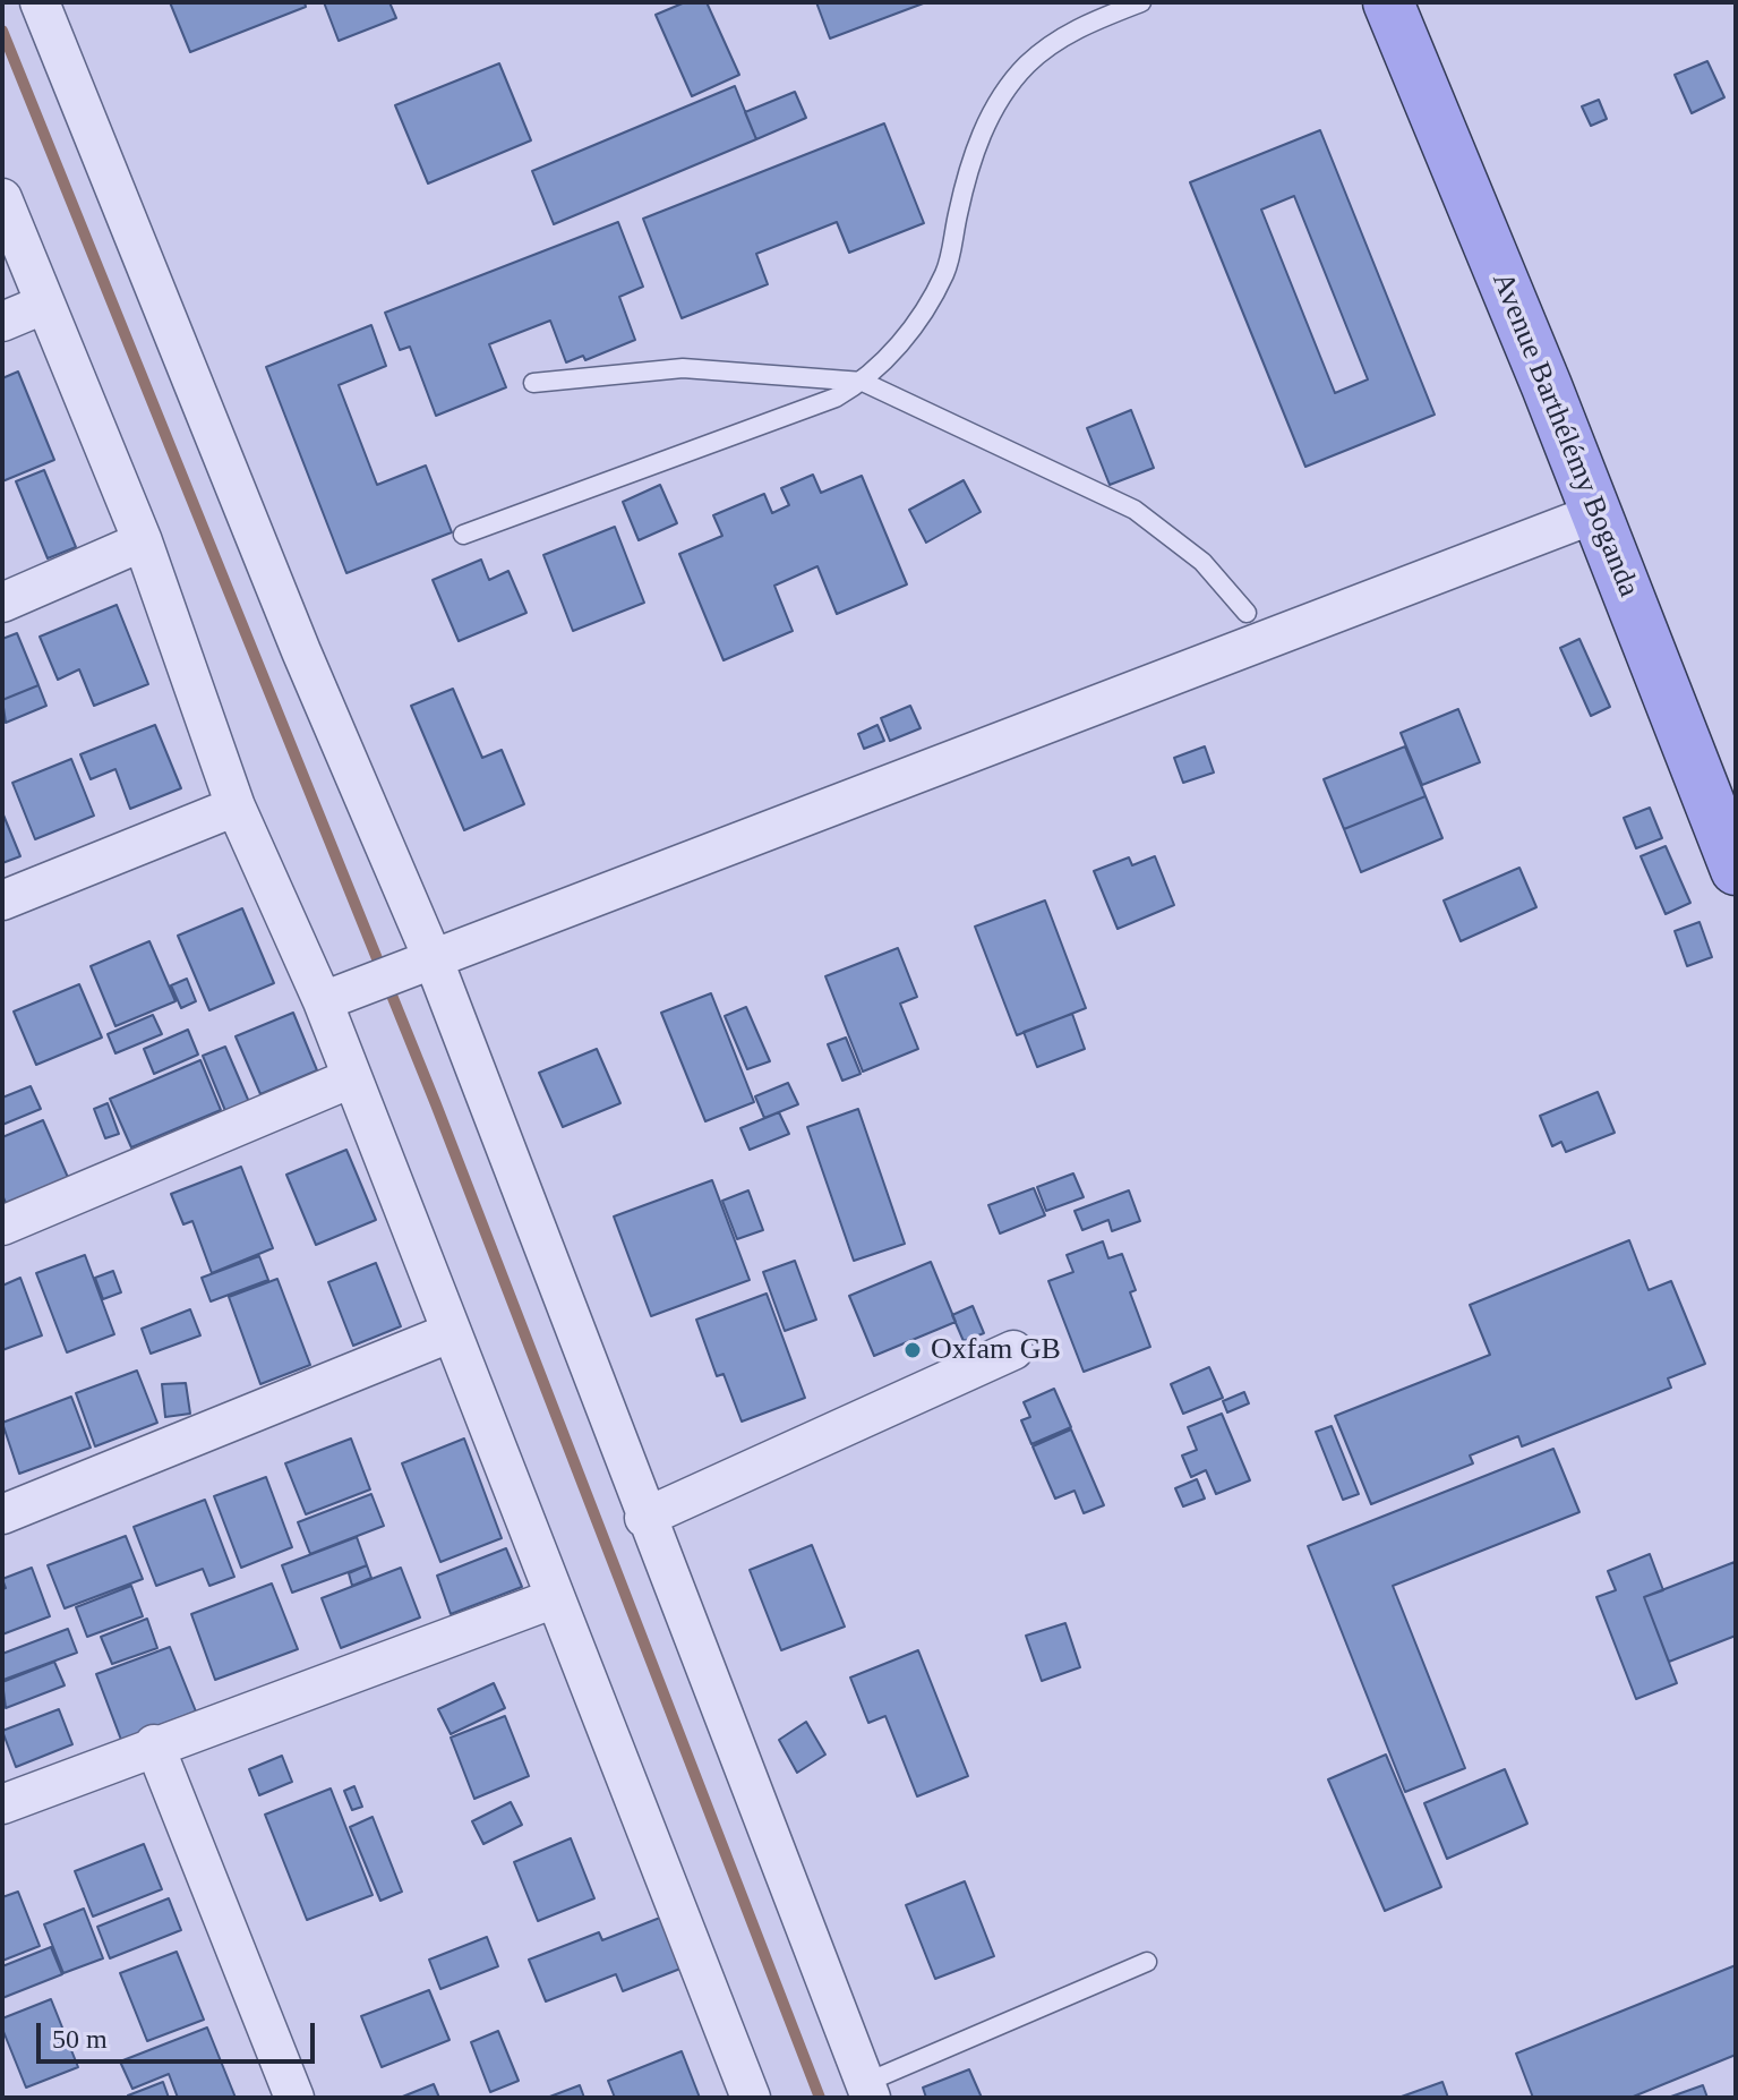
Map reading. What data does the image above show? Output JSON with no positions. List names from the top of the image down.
{
  "streets": {
    "main road": ["Avenue Barthélémy Boganda"]
  },
  "places": ["Oxfam GB"],
  "scale_bar": "50 m"
}
